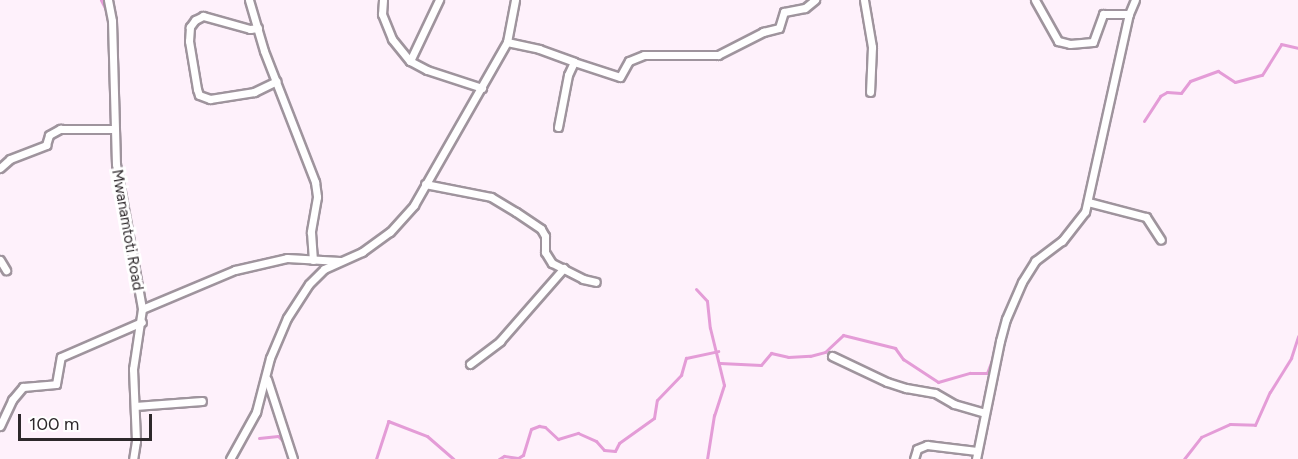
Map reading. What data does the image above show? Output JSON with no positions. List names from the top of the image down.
{
  "streets": {
    "street": ["Mwanamtoti Road"]
  },
  "scale_bar": "100 m"
}
